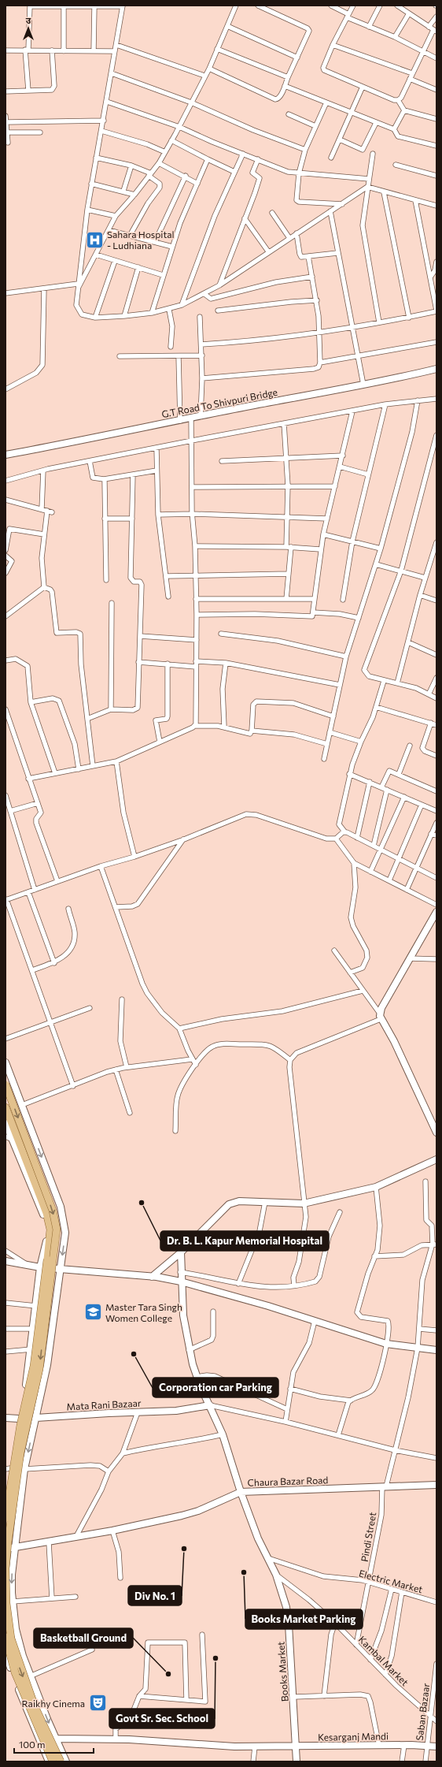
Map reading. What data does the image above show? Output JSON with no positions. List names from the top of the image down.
{
  "streets": {
    "street": [
      "G.T Road To Shivpuri Bridge",
      "Mata Rani Bazaar",
      "Chaura Bazar Road",
      "Pindi Street",
      "Electric Market",
      "Kambal Market",
      "Books Market",
      "Saban Bazaar",
      "Kesarganj Mandi"
    ]
  },
  "crossings": [
    ["Mata Rani Bazaar", "Books Market"],
    ["Chaura Bazar Road", "Pindi Street"],
    ["Chaura Bazar Road", "Books Market"],
    ["Pindi Street", "Electric Market"],
    ["Pindi Street", "Kambal Market"],
    ["Electric Market", "Books Market"],
    ["Kambal Market", "Books Market"],
    ["Kambal Market", "Saban Bazaar"],
    ["Books Market", "Kesarganj Mandi"],
    ["Saban Bazaar", "Kesarganj Mandi"]
  ],
  "places": {
    "hospital": ["Sahara Hospital - Ludhiana"],
    "other": [
      "Dr. B. L. Kapur Memorial Hospital",
      "Corporation car Parking",
      "Div No. 1",
      "Books Market Parking",
      "Govt Sr. Sec. School",
      "Basketball Ground"
    ],
    "school or university": ["Master Tara Singh Women College"],
    "theatre": ["Raikhy Cinema"]
  },
  "scale_bar": "100 m",
  "north": "top"
}
